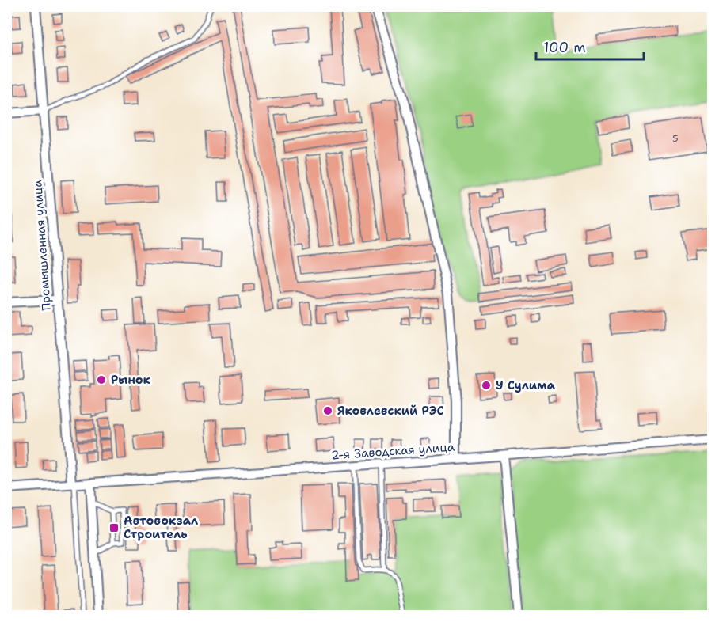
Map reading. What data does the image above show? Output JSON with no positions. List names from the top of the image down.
{
  "streets": {
    "street": ["Промышленная улица", "2-я Заводская улица"]
  },
  "crossings": [
    ["Промышленная улица", "2-я Заводская улица"]
  ],
  "places": {
    "other": ["Рынок", "У Сулима", "Яковлевский РЭС"],
    "transit": ["Автовокзал Строитель"]
  },
  "house_numbers": ["5"],
  "scale_bar": "100 m"
}
